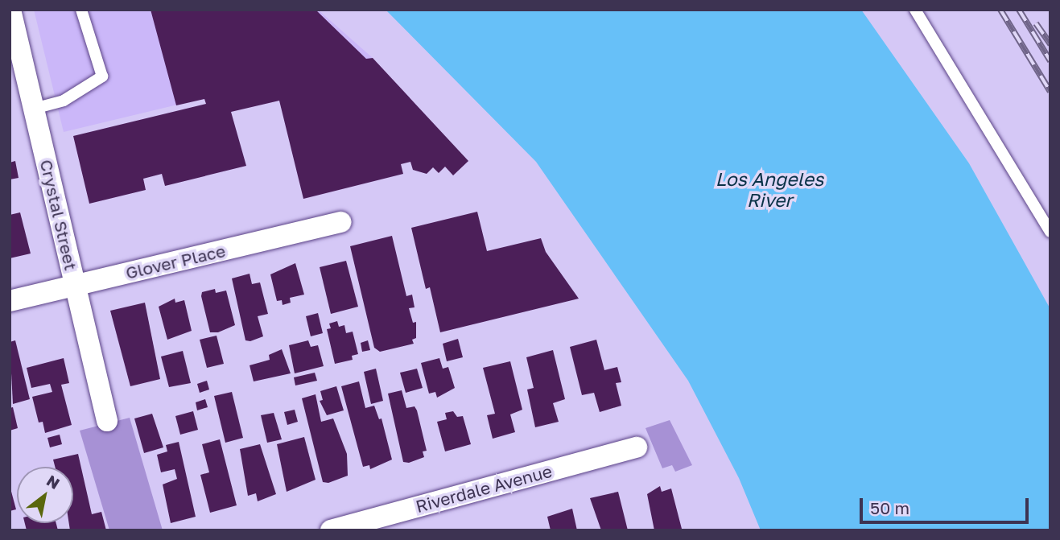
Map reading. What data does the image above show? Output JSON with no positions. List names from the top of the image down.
{
  "streets": {
    "street": ["Crystal Street", "Glover Place", "Riverdale Avenue"]
  },
  "crossings": [
    ["Crystal Street", "Glover Place"]
  ],
  "water": ["Los Angeles River"],
  "scale_bar": "50 m",
  "north": "top right"
}
